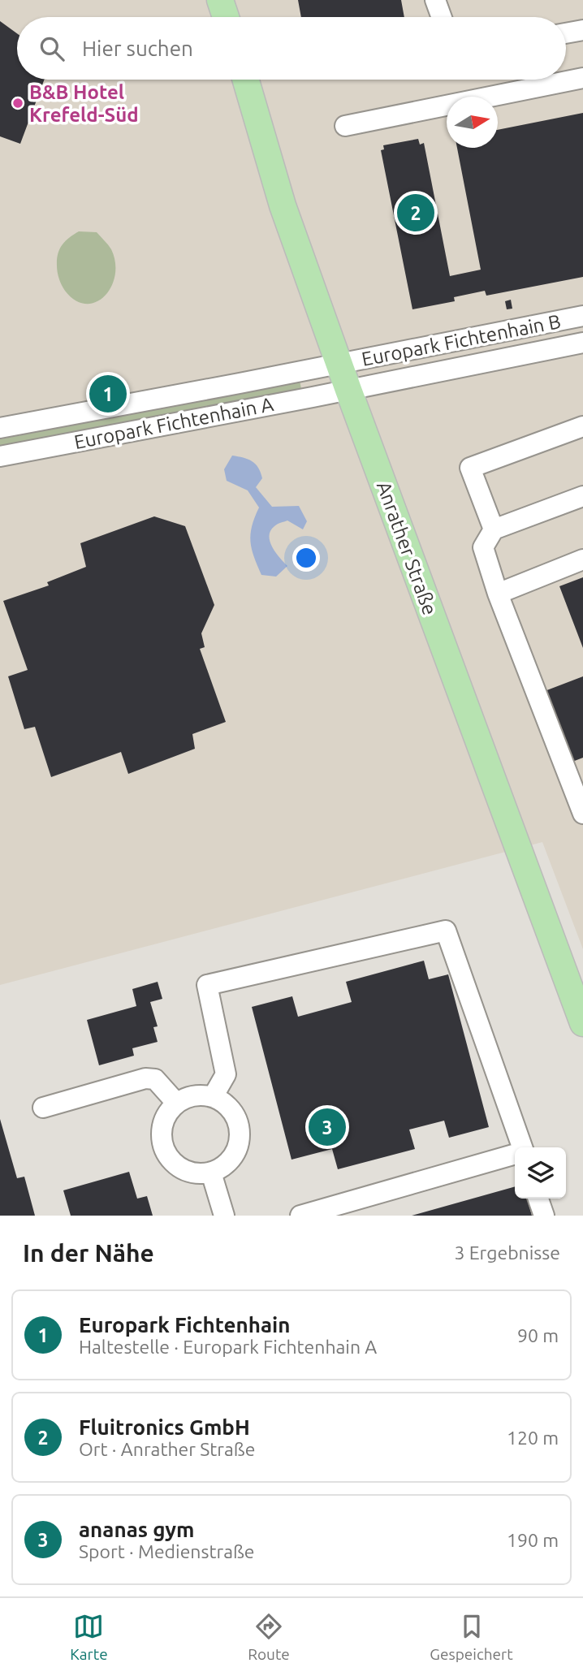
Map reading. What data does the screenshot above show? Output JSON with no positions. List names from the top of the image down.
{
  "streets": {
    "main road": ["Anrather Straße"],
    "street": ["Europark Fichtenhain B", "Europark Fichtenhain A"]
  },
  "crossings": [
    ["Europark Fichtenhain B", "Europark Fichtenhain A"],
    ["Europark Fichtenhain B", "Anrather Straße"],
    ["Europark Fichtenhain A", "Anrather Straße"]
  ],
  "places": ["B&B Hotel Krefeld-Süd"],
  "north": "right",
  "page": {
    "search": "Hier suchen",
    "pins": ["2", "1", "3"],
    "heading": ["In der Nähe", "3 Ergebnisse"],
    "list": [
      {
        "mark": "1",
        "name": "Europark Fichtenhain",
        "note": "Haltestelle · Europark Fichtenhain A",
        "value": "90 m"
      },
      {
        "mark": "2",
        "name": "Fluitronics GmbH",
        "note": "Ort · Anrather Straße",
        "value": "120 m"
      },
      {
        "mark": "3",
        "name": "ananas gym",
        "note": "Sport · Medienstraße",
        "value": "190 m"
      }
    ],
    "nav": ["Karte", "Route", "Gespeichert"]
  }
}
